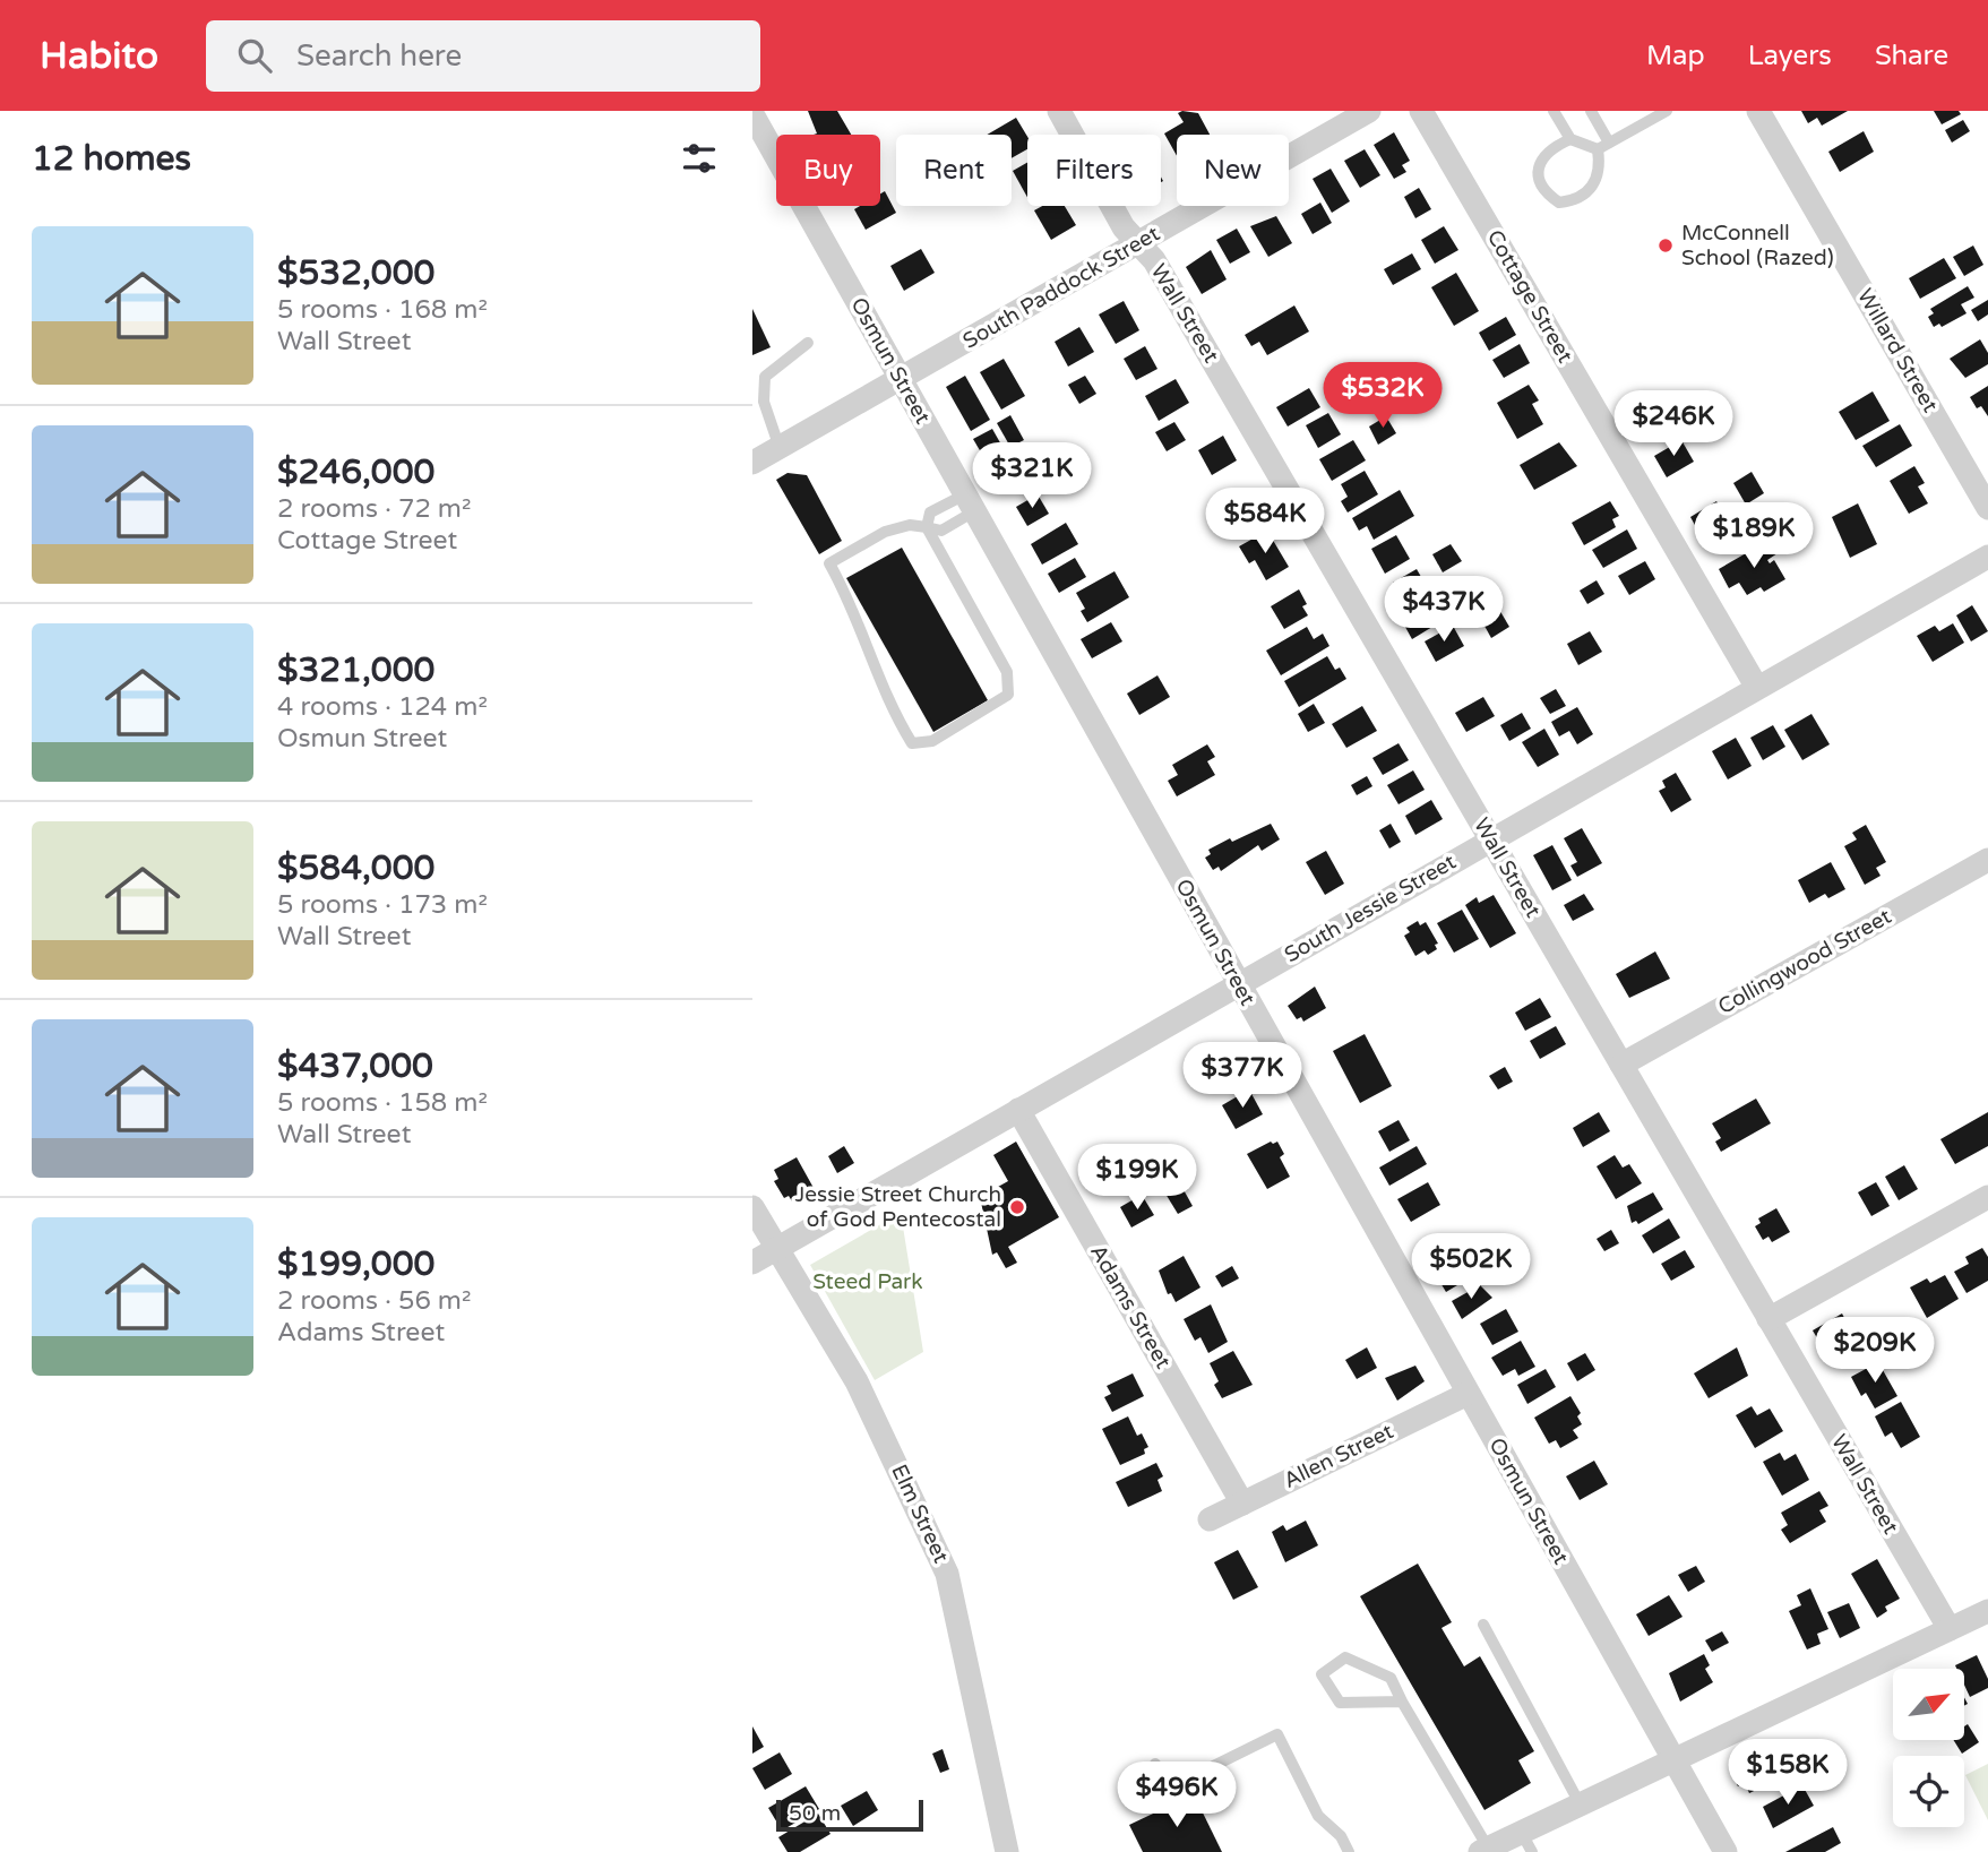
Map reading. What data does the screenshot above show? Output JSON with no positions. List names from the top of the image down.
{
  "streets": {
    "street": [
      "South Paddock Street",
      "Cottage Street",
      "Wall Street",
      "Willard Street",
      "Osmun Street",
      "South Jessie Street",
      "Collingwood Street",
      "Adams Street",
      "Allen Street",
      "Elm Street"
    ]
  },
  "crossings": [
    ["South Paddock Street", "Wall Street"],
    ["South Paddock Street", "Osmun Street"],
    ["Cottage Street", "South Jessie Street"],
    ["Wall Street", "South Jessie Street"],
    ["Wall Street", "Collingwood Street"],
    ["Osmun Street", "South Jessie Street"],
    ["Osmun Street", "Allen Street"],
    ["South Jessie Street", "Adams Street"],
    ["South Jessie Street", "Elm Street"],
    ["Adams Street", "Allen Street"]
  ],
  "parks": ["Steed Park"],
  "places": ["McConnell School (Razed)", "Jessie Street Church of God Pentecostal"],
  "scale_bar": "50 m",
  "north": "top right",
  "page": {
    "header": "Habito",
    "search": "Search here",
    "nav": ["Map", "Layers", "Share"],
    "heading": "12 homes",
    "chip": [
      "Buy",
      "Rent",
      "Filters",
      "New"
    ],
    "list": [
      {
        "name": "$532,000",
        "note": "5 rooms · 168 m² · Wall Street"
      },
      {
        "name": "$246,000",
        "note": "2 rooms · 72 m² · Cottage Street"
      },
      {
        "name": "$321,000",
        "note": "4 rooms · 124 m² · Osmun Street"
      },
      {
        "name": "$584,000",
        "note": "5 rooms · 173 m² · Wall Street"
      },
      {
        "name": "$437,000",
        "note": "5 rooms · 158 m² · Wall Street"
      },
      {
        "name": "$199,000",
        "note": "2 rooms · 56 m² · Adams Street"
      }
    ],
    "price": [
      "$532K",
      "$246K",
      "$321K",
      "$584K",
      "$189K",
      "$437K",
      "$377K",
      "$199K",
      "$502K",
      "$209K",
      "$158K",
      "$496K"
    ],
    "scale": "50 m"
  }
}
